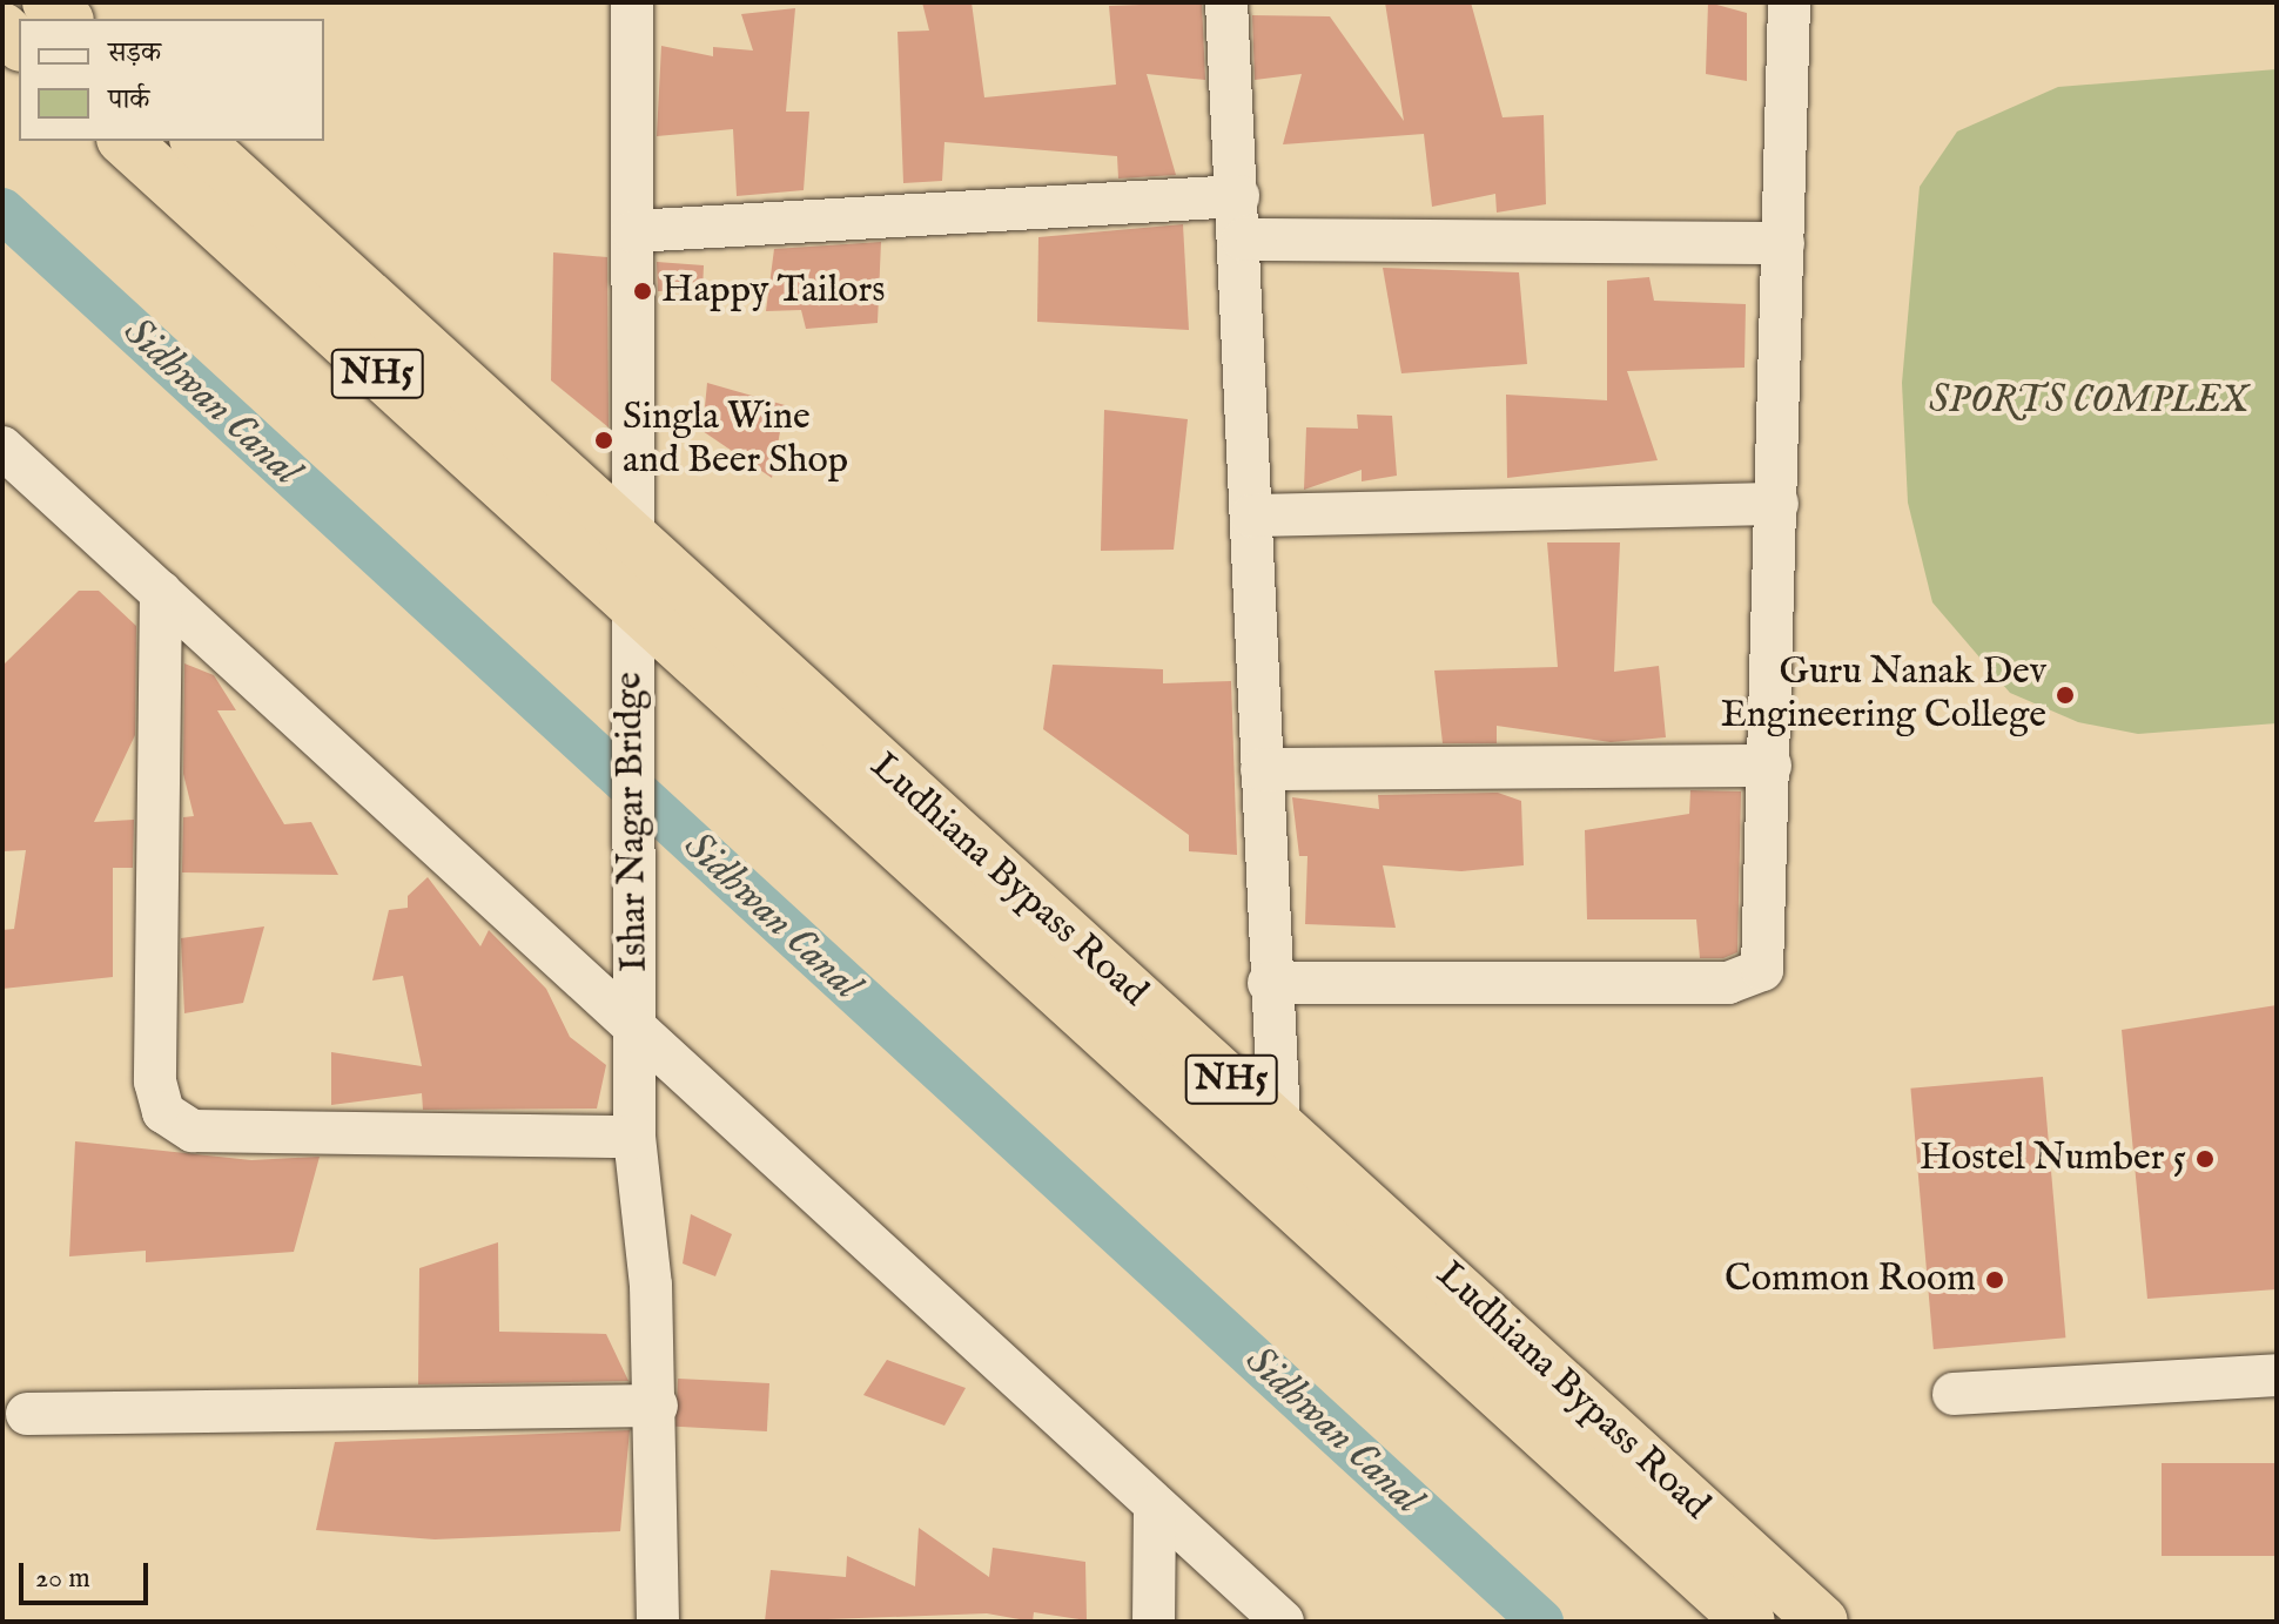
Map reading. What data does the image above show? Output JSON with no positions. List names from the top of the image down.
{
  "streets": {
    "highway": ["NH5", "Ludhiana Bypass Road"],
    "street": ["Ishar Nagar Bridge"]
  },
  "crossings": [
    ["Ishar Nagar Bridge", "Ludhiana Bypass Road"]
  ],
  "water": ["Sidhwan Canal"],
  "parks": ["SPORTS COMPLEX"],
  "places": [
    "Happy Tailors",
    "Singla Wine and Beer Shop",
    "Guru Nanak Dev Engineering College",
    "Hostel Number 5",
    "Common Room"
  ],
  "legend": ["सड़क", "पार्क"],
  "scale_bar": "20 m"
}
